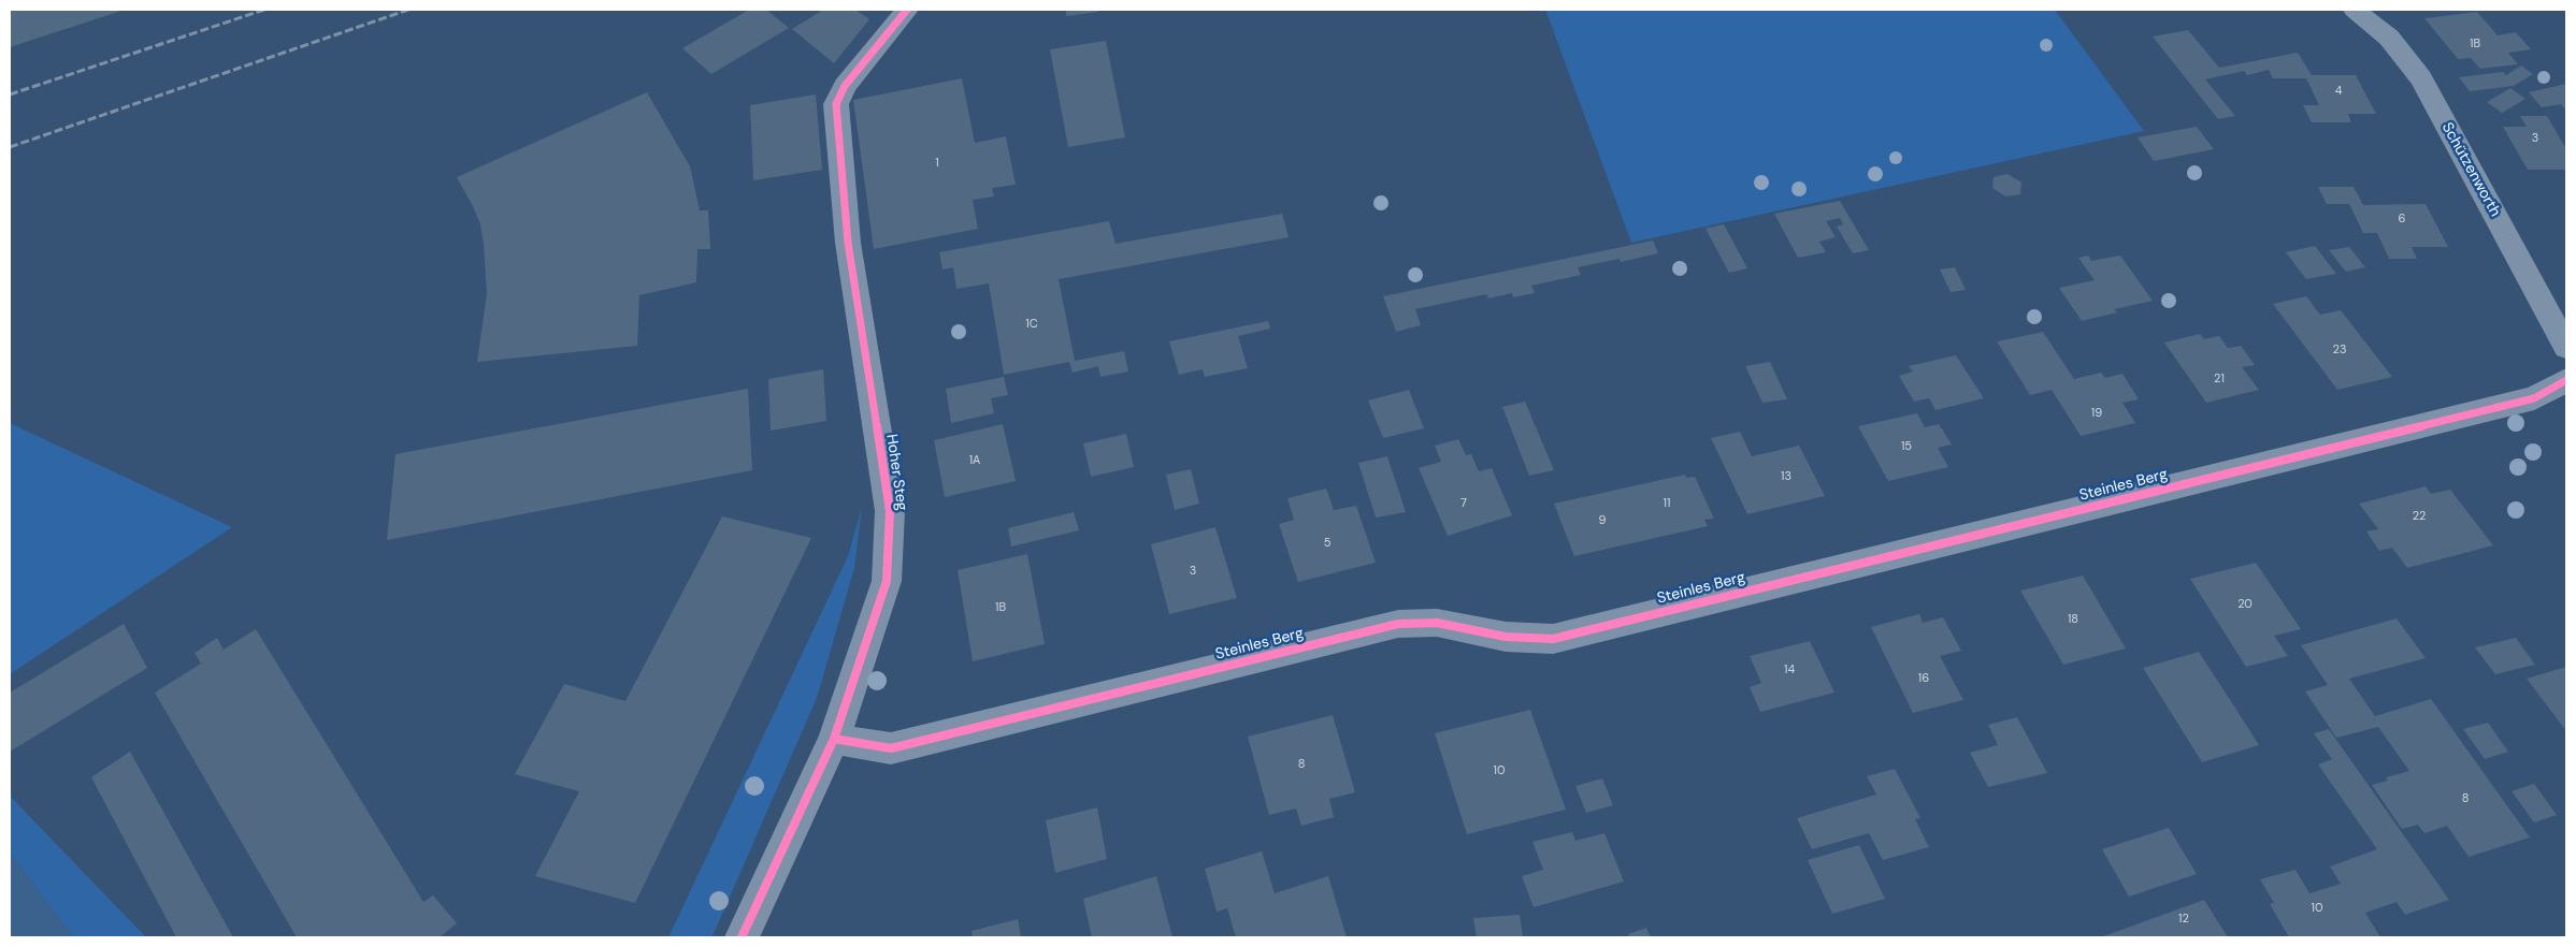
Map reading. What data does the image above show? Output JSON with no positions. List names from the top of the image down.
{
  "streets": {
    "street": ["Schützenworth", "Hoher Steg", "Steinles Berg"]
  },
  "crossings": [
    ["Hoher Steg", "Steinles Berg"]
  ],
  "house_numbers": [
    "1B",
    "4",
    "3",
    "1",
    "6",
    "1C",
    "23",
    "21",
    "19",
    "15",
    "1A",
    "13",
    "7",
    "11",
    "22",
    "9",
    "5",
    "3",
    "20",
    "1B",
    "18",
    "14",
    "16",
    "8",
    "10",
    "8",
    "10",
    "12"
  ]
}
